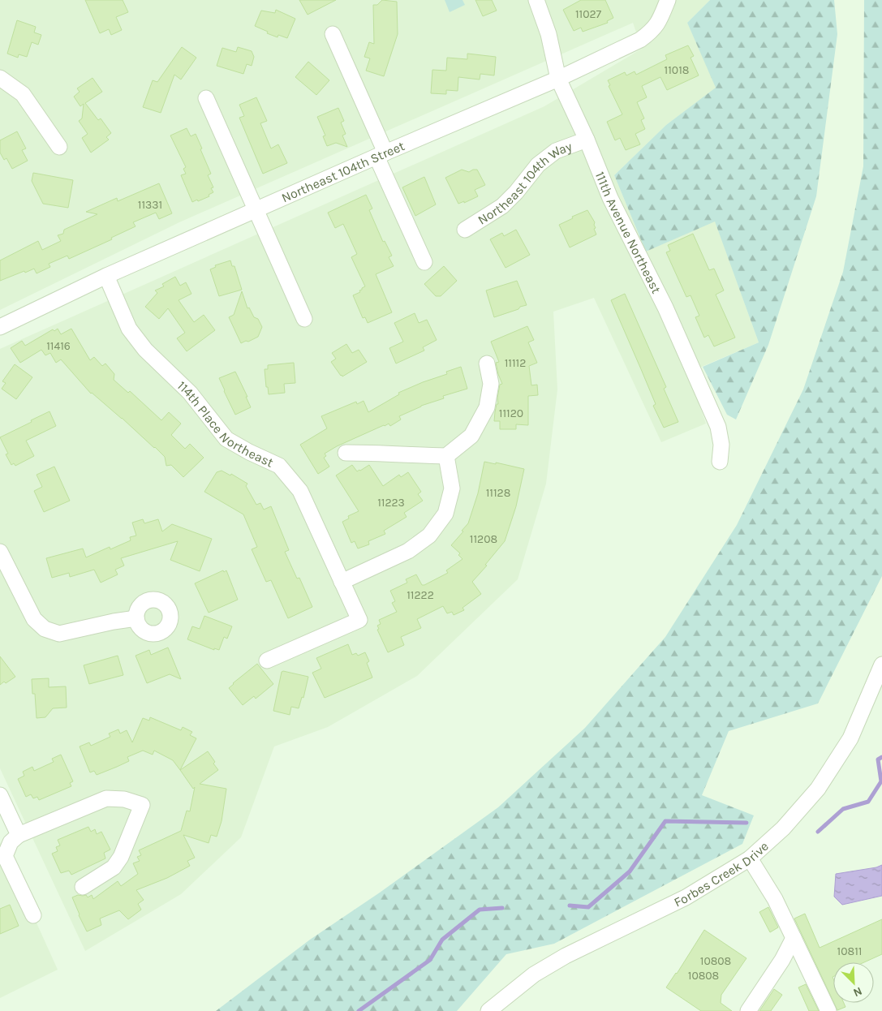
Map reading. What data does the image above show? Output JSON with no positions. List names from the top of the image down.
{
  "streets": {
    "street": [
      "Northeast 104th Street",
      "Northeast 104th Way",
      "111th Avenue Northeast",
      "114th Place Northeast",
      "Forbes Creek Drive"
    ]
  },
  "crossings": [
    ["Northeast 104th Street", "111th Avenue Northeast"],
    ["Northeast 104th Street", "114th Place Northeast"],
    ["Northeast 104th Way", "111th Avenue Northeast"]
  ],
  "house_numbers": [
    "11027",
    "11018",
    "11331",
    "11416",
    "11112",
    "11120",
    "11128",
    "11223",
    "11208",
    "11222",
    "10811",
    "10808",
    "10808"
  ],
  "north": "bottom right"
}
